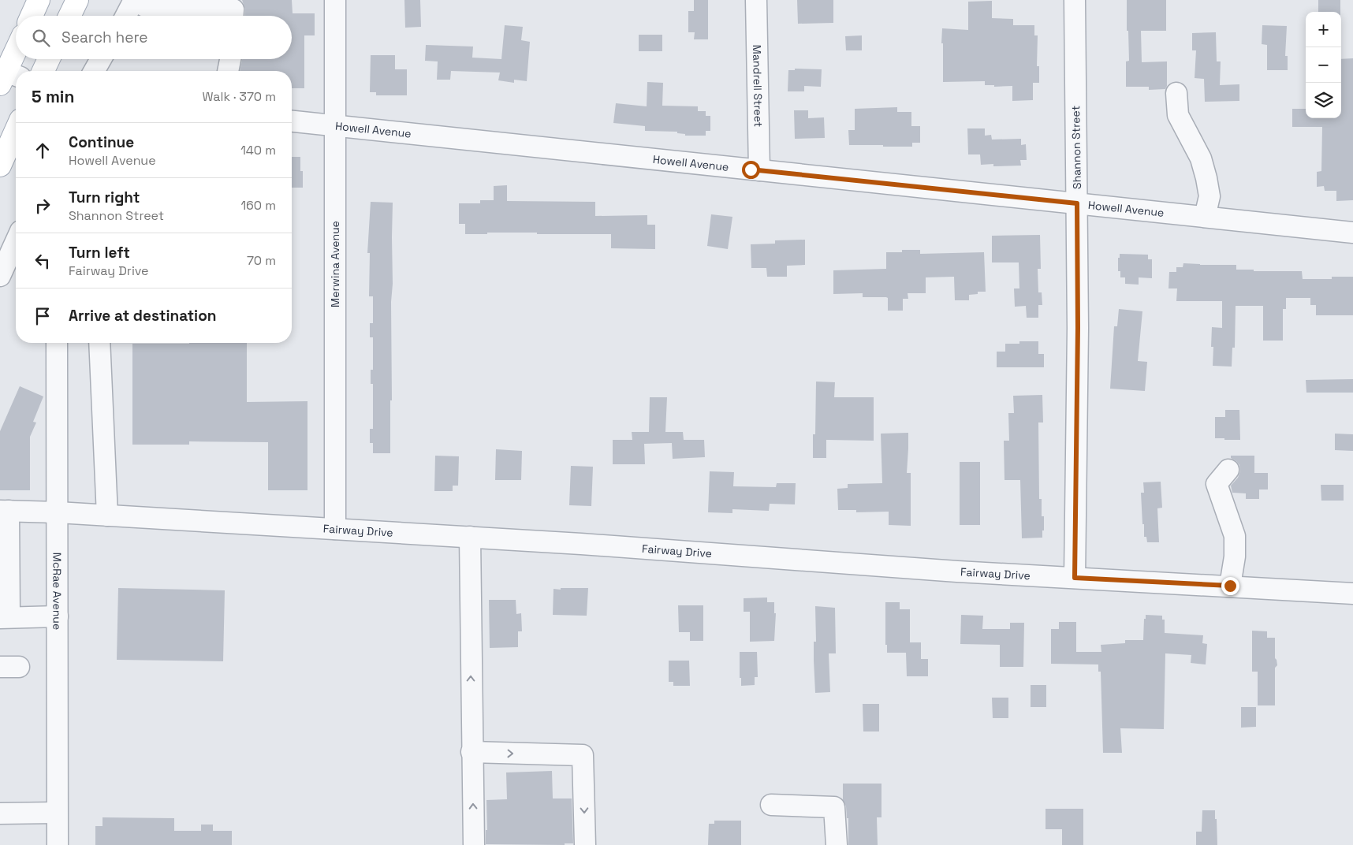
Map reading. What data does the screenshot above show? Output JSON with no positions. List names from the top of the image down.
{
  "streets": {
    "street": [
      "Mandrell Street",
      "Howell Avenue",
      "Shannon Street",
      "Merwina Avenue",
      "Fairway Drive",
      "McRae Avenue"
    ]
  },
  "crossings": [
    ["Mandrell Street", "Howell Avenue"],
    ["Howell Avenue", "Shannon Street"],
    ["Howell Avenue", "Merwina Avenue"],
    ["Shannon Street", "Fairway Drive"],
    ["Merwina Avenue", "Fairway Drive"],
    ["Fairway Drive", "McRae Avenue"]
  ],
  "page": {
    "map_buttons": ["+", "−"],
    "search": "Search here",
    "heading": ["5 min", "Walk · 370 m"],
    "list": [
      ["Continue", "Howell Avenue", "140 m"],
      ["Turn right", "Shannon Street", "160 m"],
      ["Turn left", "Fairway Drive", "70 m"],
      "Arrive at destination"
    ]
  }
}
